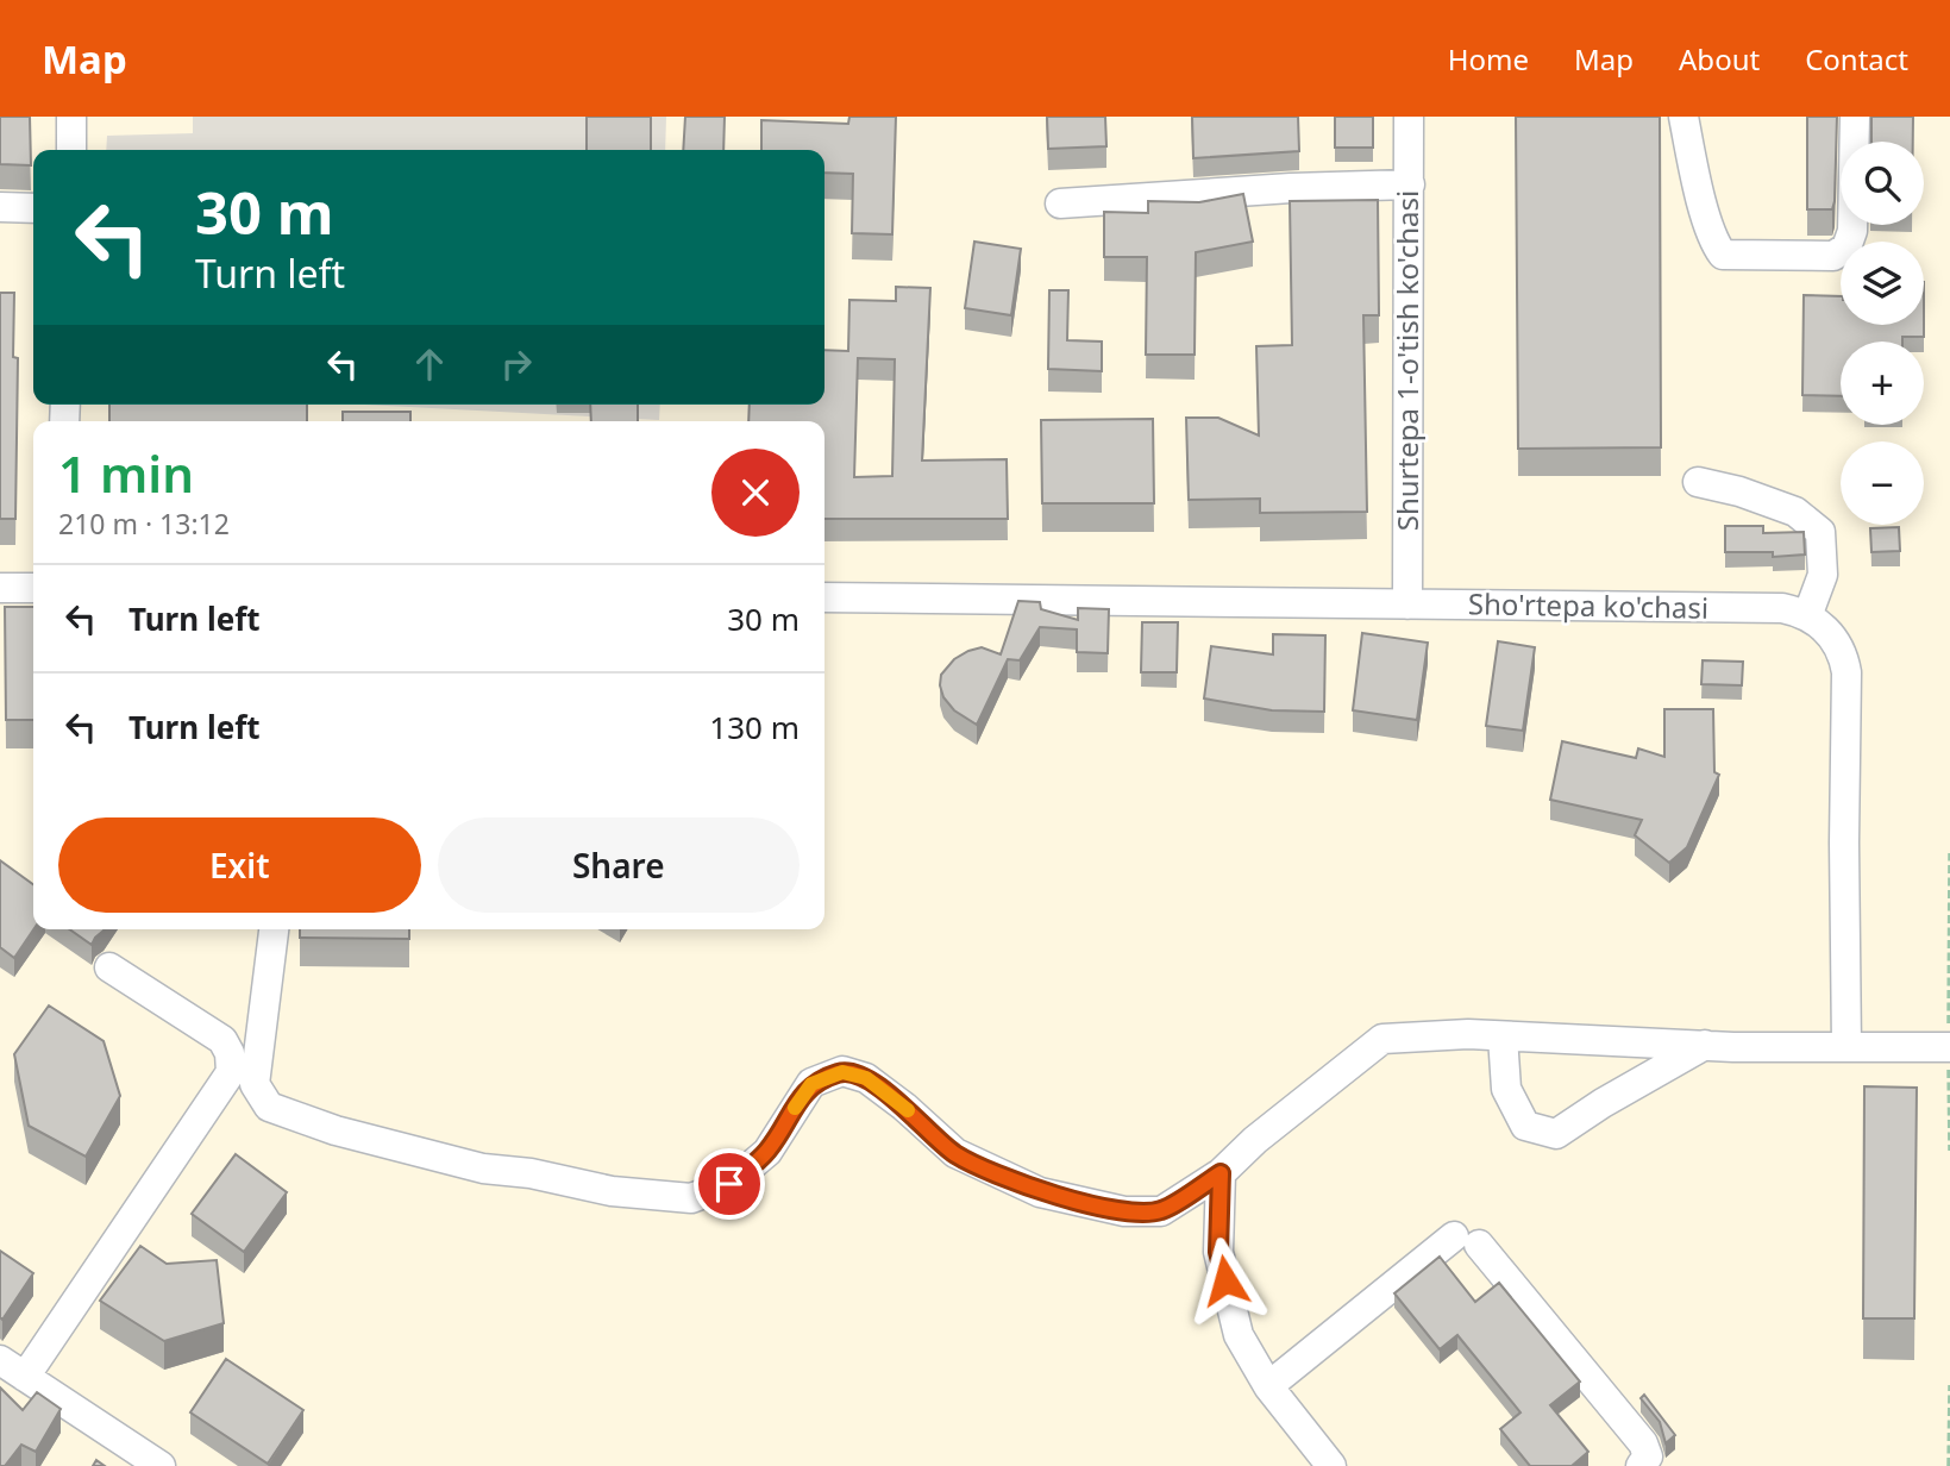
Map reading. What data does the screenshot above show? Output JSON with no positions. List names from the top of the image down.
{
  "streets": {
    "street": ["Shurtepa 1-o'tish ko'chasi", "Sho'rtepa ko'chasi"]
  },
  "crossings": [
    ["Shurtepa 1-o'tish ko'chasi", "Sho'rtepa ko'chasi"]
  ],
  "page": {
    "header": "Map",
    "nav": [
      "Home",
      "Map",
      "About",
      "Contact"
    ],
    "map_buttons": ["+", "−"],
    "turn": ["30 m", "Turn left"],
    "heading": ["1 min", "210 m · 13:12"],
    "list": [
      {
        "name": "Turn left",
        "value": "30 m"
      },
      {
        "name": "Turn left",
        "value": "130 m"
      }
    ],
    "buttons": ["Exit", "Share"]
  }
}
